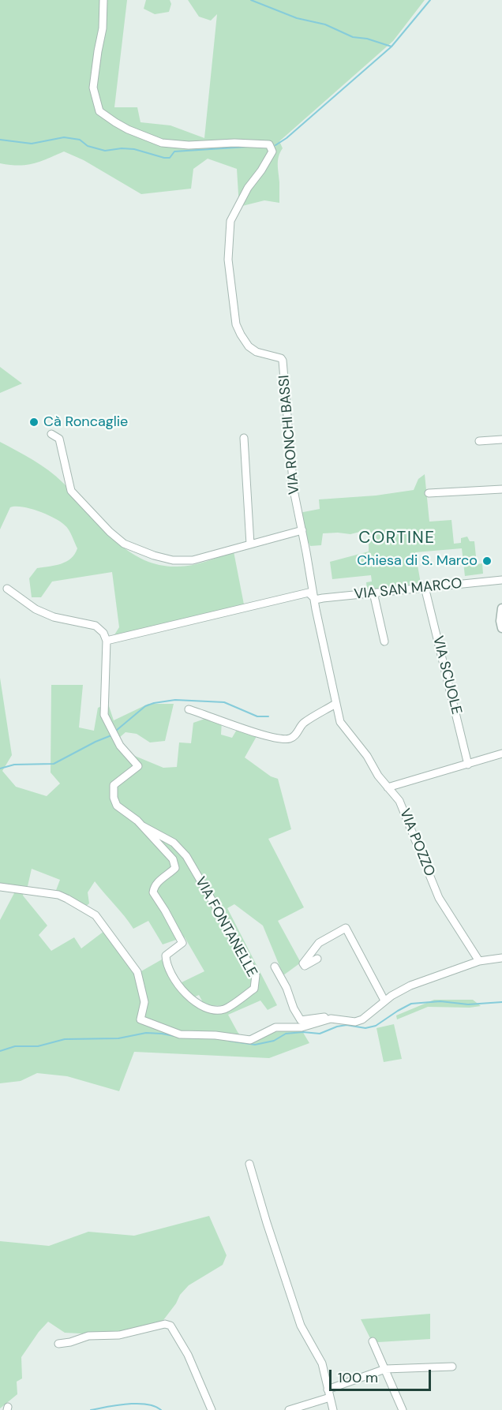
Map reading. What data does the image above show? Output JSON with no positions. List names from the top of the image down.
{
  "streets": {
    "street": [
      "VIA RONCHI BASSI",
      "VIA SAN MARCO",
      "VIA SCUOLE",
      "VIA POZZO",
      "VIA FONTANELLE"
    ]
  },
  "crossings": [
    ["VIA RONCHI BASSI", "VIA SAN MARCO"],
    ["VIA RONCHI BASSI", "VIA POZZO"],
    ["VIA SAN MARCO", "VIA SCUOLE"],
    ["VIA SAN MARCO", "VIA POZZO"]
  ],
  "districts": ["CORTINE"],
  "places": ["Cà Roncaglie", "Chiesa di S. Marco"],
  "scale_bar": "100 m"
}
